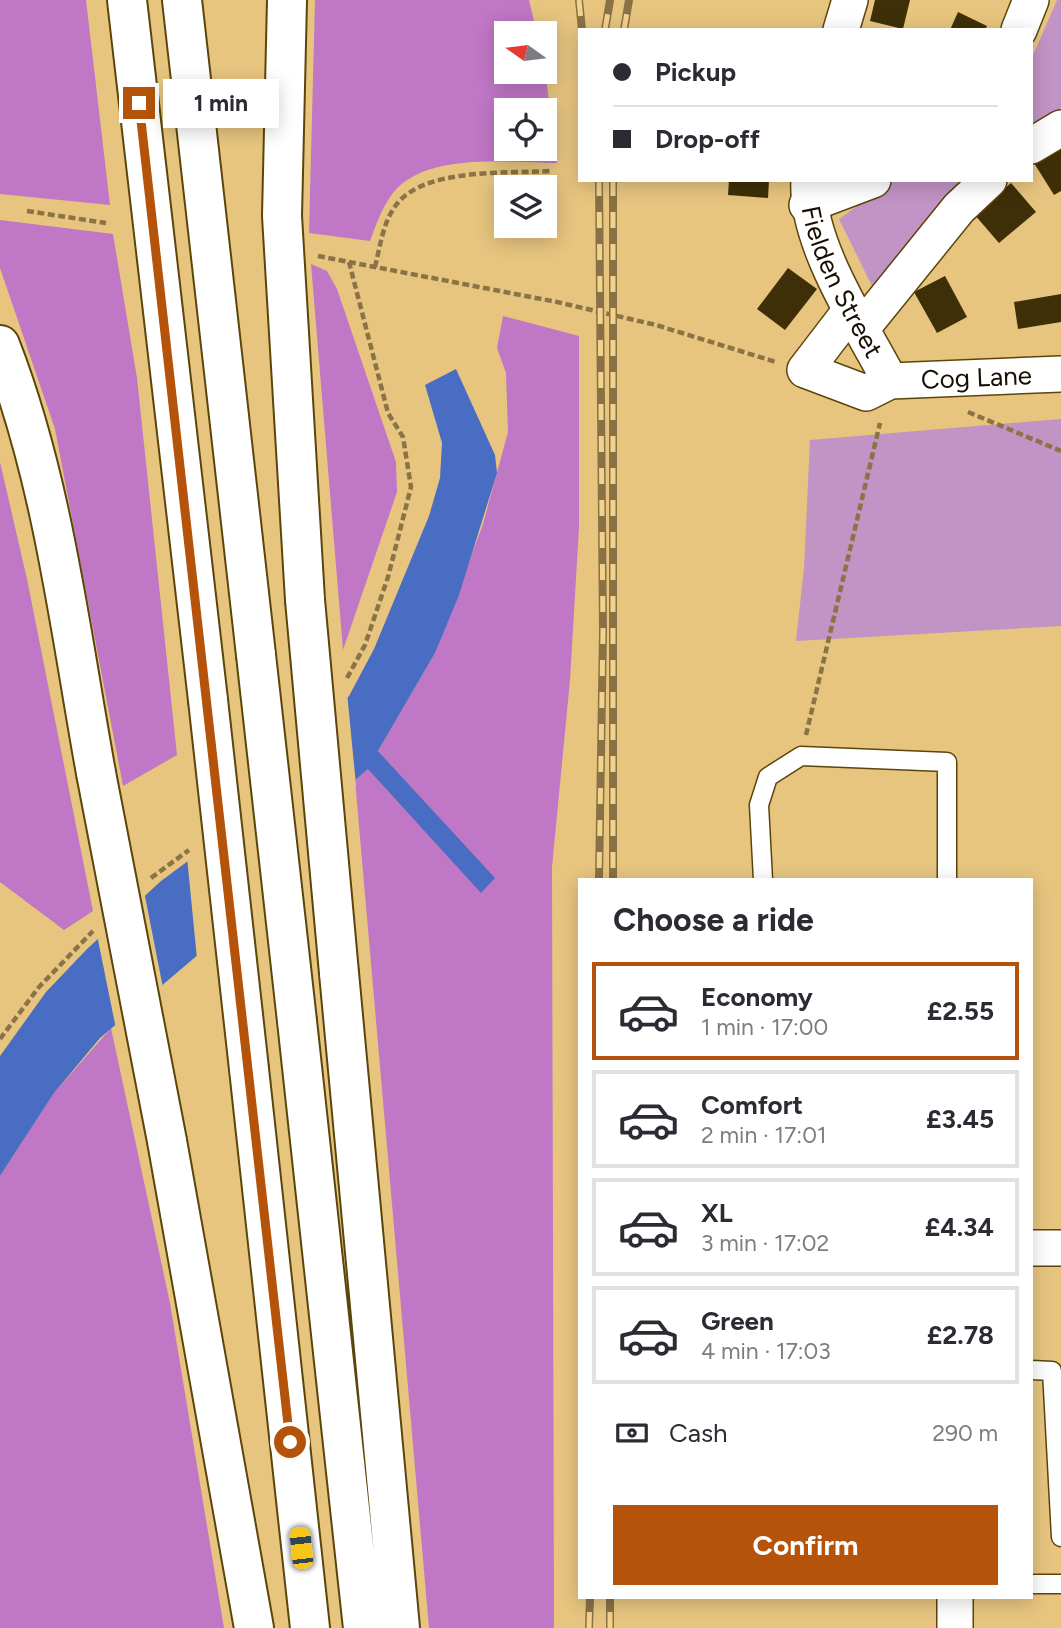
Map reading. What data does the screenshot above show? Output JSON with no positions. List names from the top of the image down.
{
  "streets": {
    "street": ["Fielden Street", "Cog Lane"]
  },
  "crossings": [
    ["Fielden Street", "Cog Lane"]
  ],
  "north": "left",
  "page": {
    "banner": ["Pickup", "Drop-off"],
    "bubble": "1 min",
    "heading": "Choose a ride",
    "list": [
      {
        "name": "Economy",
        "note": "1 min · 17:00",
        "value": "£2.55"
      },
      {
        "name": "Comfort",
        "note": "2 min · 17:01",
        "value": "£3.45"
      },
      {
        "name": "XL",
        "note": "3 min · 17:02",
        "value": "£4.34"
      },
      {
        "name": "Green",
        "note": "4 min · 17:03",
        "value": "£2.78"
      }
    ],
    "pay": ["Cash", "290 m"],
    "buttons": "Confirm"
  }
}
